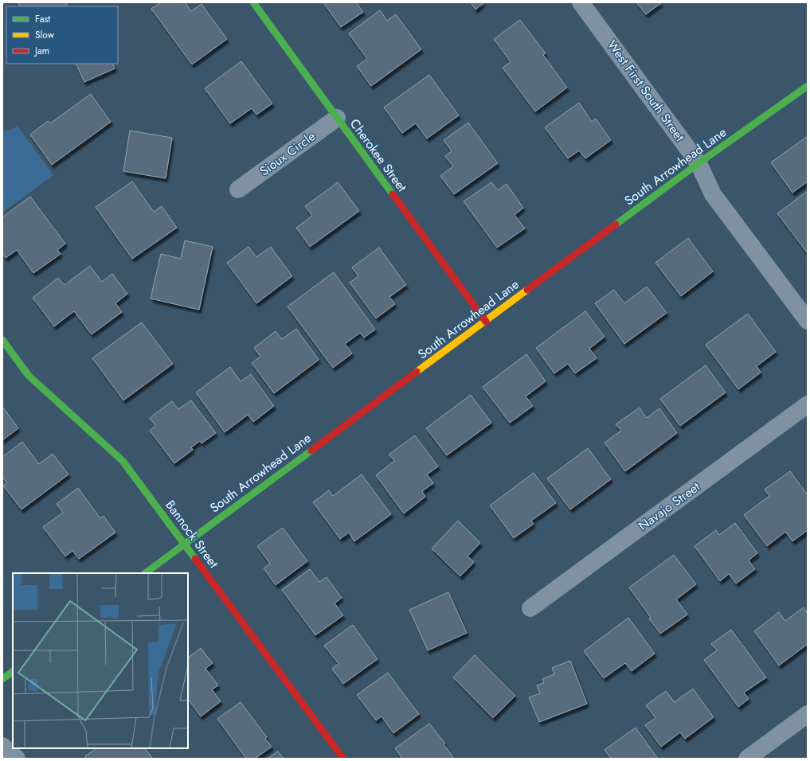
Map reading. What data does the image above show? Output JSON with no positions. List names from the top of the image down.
{
  "streets": {
    "street": [
      "West First South Street",
      "Sioux Circle",
      "Cherokee Street",
      "South Arrowhead Lane",
      "Navajo Street",
      "Bannock Street"
    ]
  },
  "crossings": [
    ["West First South Street", "South Arrowhead Lane"],
    ["Sioux Circle", "Cherokee Street"],
    ["Cherokee Street", "South Arrowhead Lane"],
    ["South Arrowhead Lane", "Bannock Street"]
  ],
  "legend": ["Fast", "Slow", "Jam"]
}
